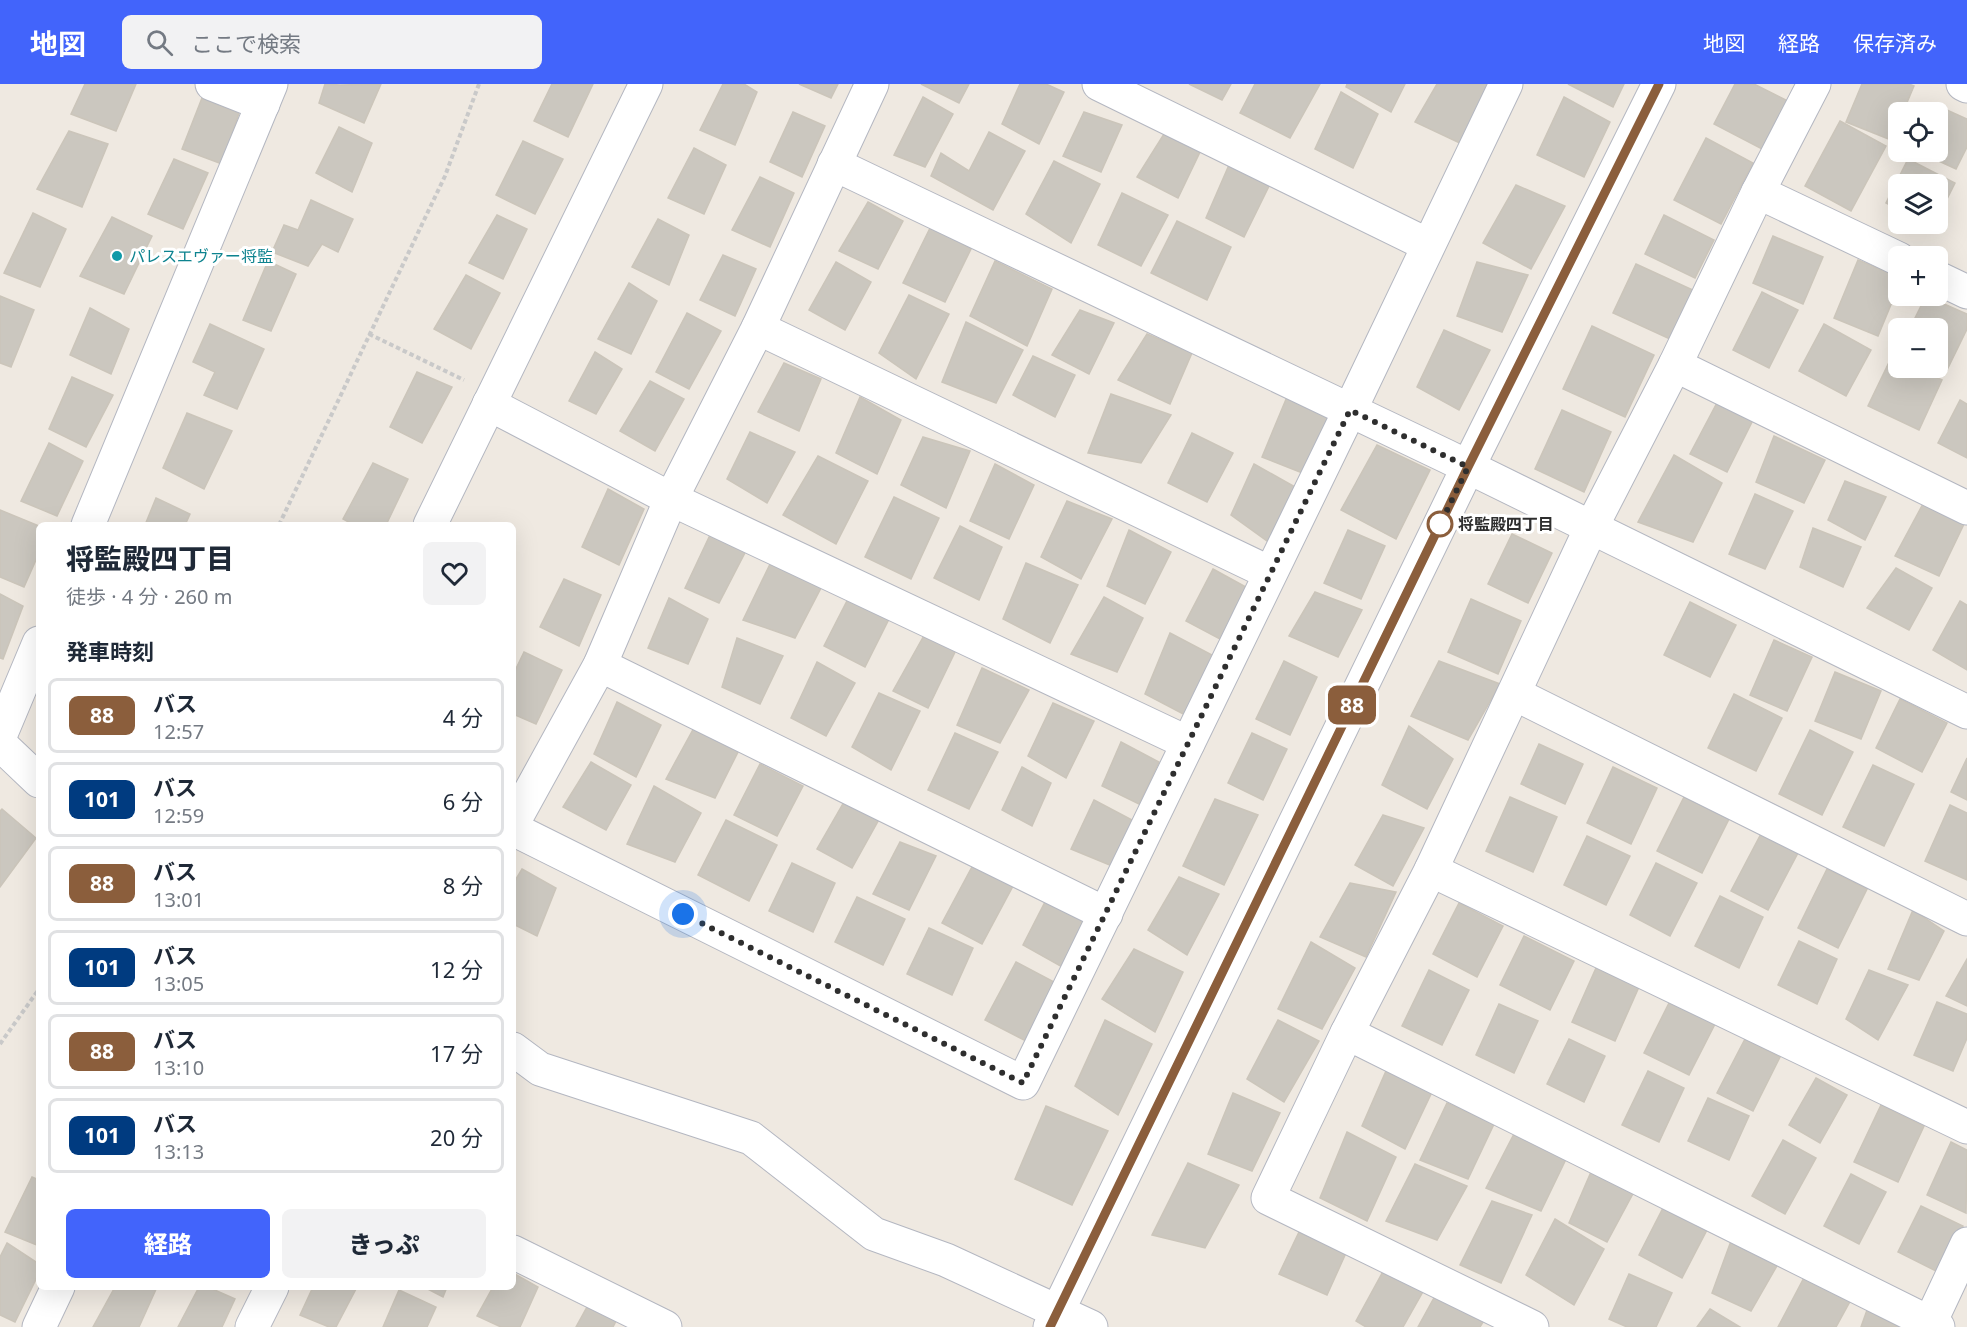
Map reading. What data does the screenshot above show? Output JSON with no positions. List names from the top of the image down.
{
  "places": ["パレスエヴァー将監", "将監殿四丁目"],
  "lines": ["bus line 88"],
  "page": {
    "header": "地図",
    "search": "ここで検索",
    "nav": ["地図", "経路", "保存済み"],
    "on_map": "88",
    "map_buttons": ["+", "−"],
    "heading": [
      ["将監殿四丁目", "徒歩 · 4 分 · 260 m"],
      "発車時刻"
    ],
    "list": [
      {
        "mark": "88",
        "name": "バス",
        "note": "12:57",
        "value": "4 分"
      },
      {
        "mark": "101",
        "name": "バス",
        "note": "12:59",
        "value": "6 分"
      },
      {
        "mark": "88",
        "name": "バス",
        "note": "13:01",
        "value": "8 分"
      },
      {
        "mark": "101",
        "name": "バス",
        "note": "13:05",
        "value": "12 分"
      },
      {
        "mark": "88",
        "name": "バス",
        "note": "13:10",
        "value": "17 分"
      },
      {
        "mark": "101",
        "name": "バス",
        "note": "13:13",
        "value": "20 分"
      }
    ],
    "buttons": ["経路", "きっぷ"]
  }
}
